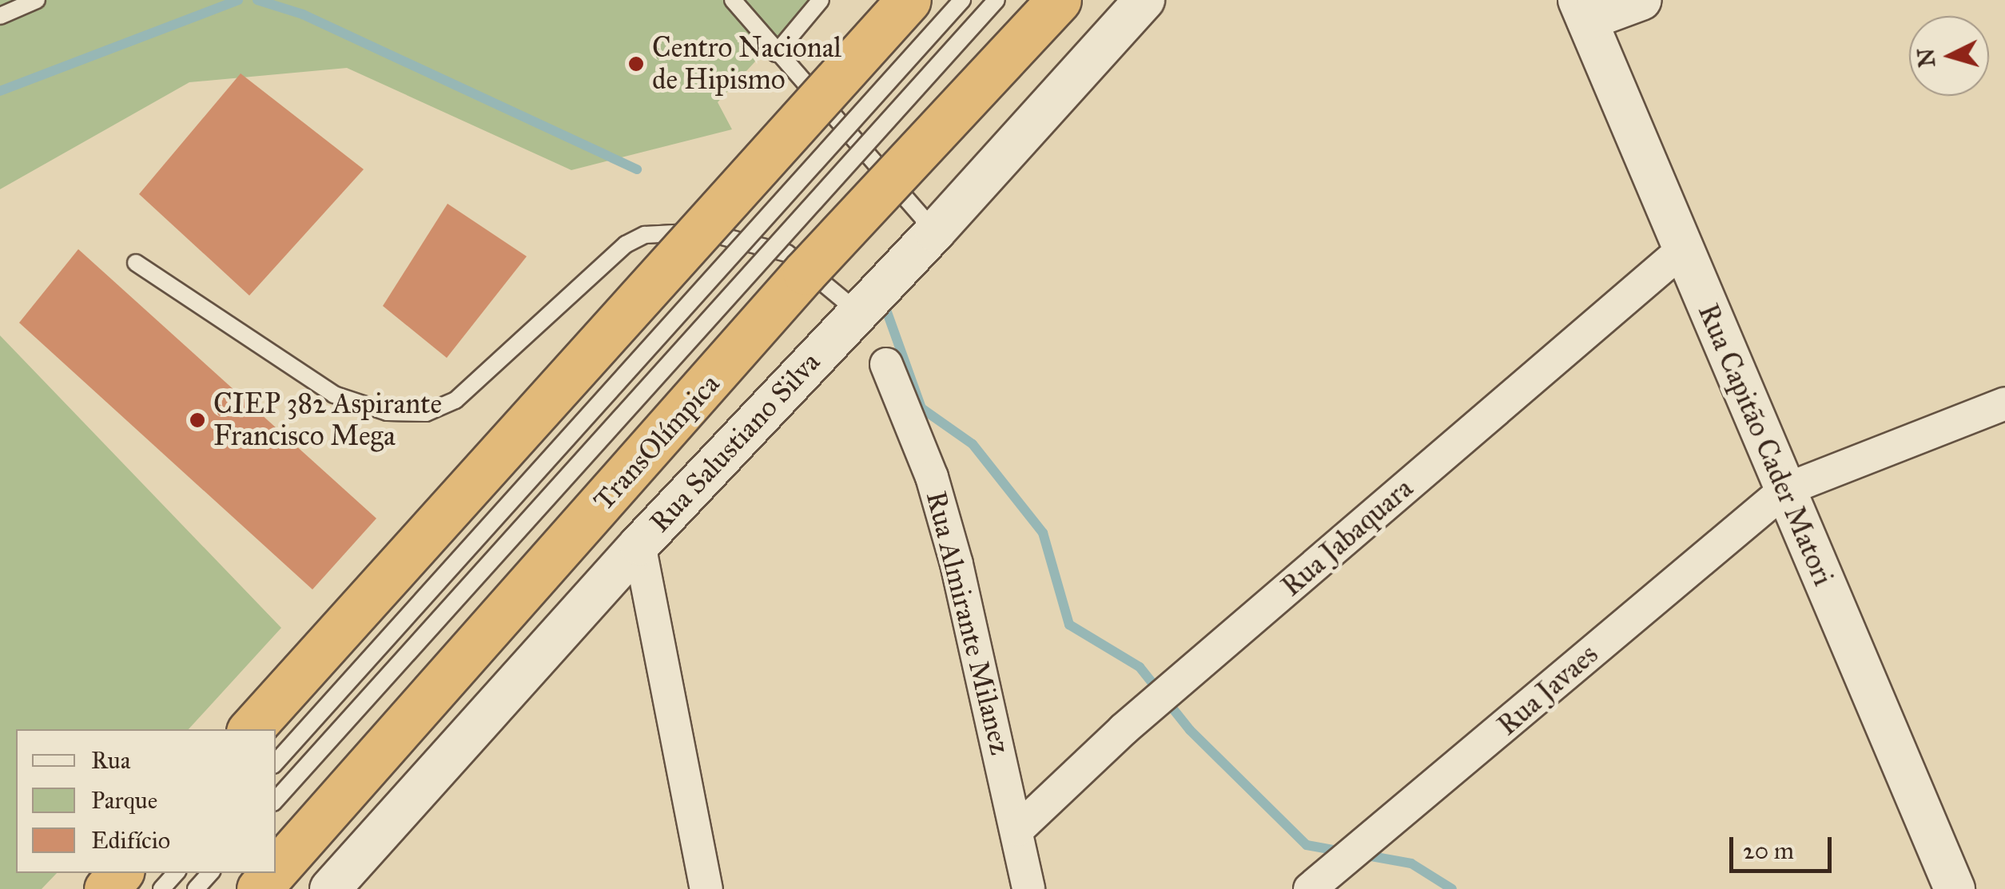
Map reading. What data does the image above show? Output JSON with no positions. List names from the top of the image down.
{
  "streets": {
    "highway": ["TransOlímpica"],
    "street": [
      "Rua Salustiano Silva",
      "Rua Capitão Cader Matori",
      "Rua Jabaquara",
      "Rua Almirante Milanez",
      "Rua Javaes"
    ]
  },
  "crossings": [
    ["Rua Capitão Cader Matori", "Rua Jabaquara"],
    ["Rua Capitão Cader Matori", "Rua Javaes"],
    ["Rua Jabaquara", "Rua Almirante Milanez"]
  ],
  "places": ["Centro Nacional de Hipismo", "CIEP 382 Aspirante Francisco Mega"],
  "legend": ["Rua", "Parque", "Edifício"],
  "scale_bar": "20 m",
  "north": "left"
}
